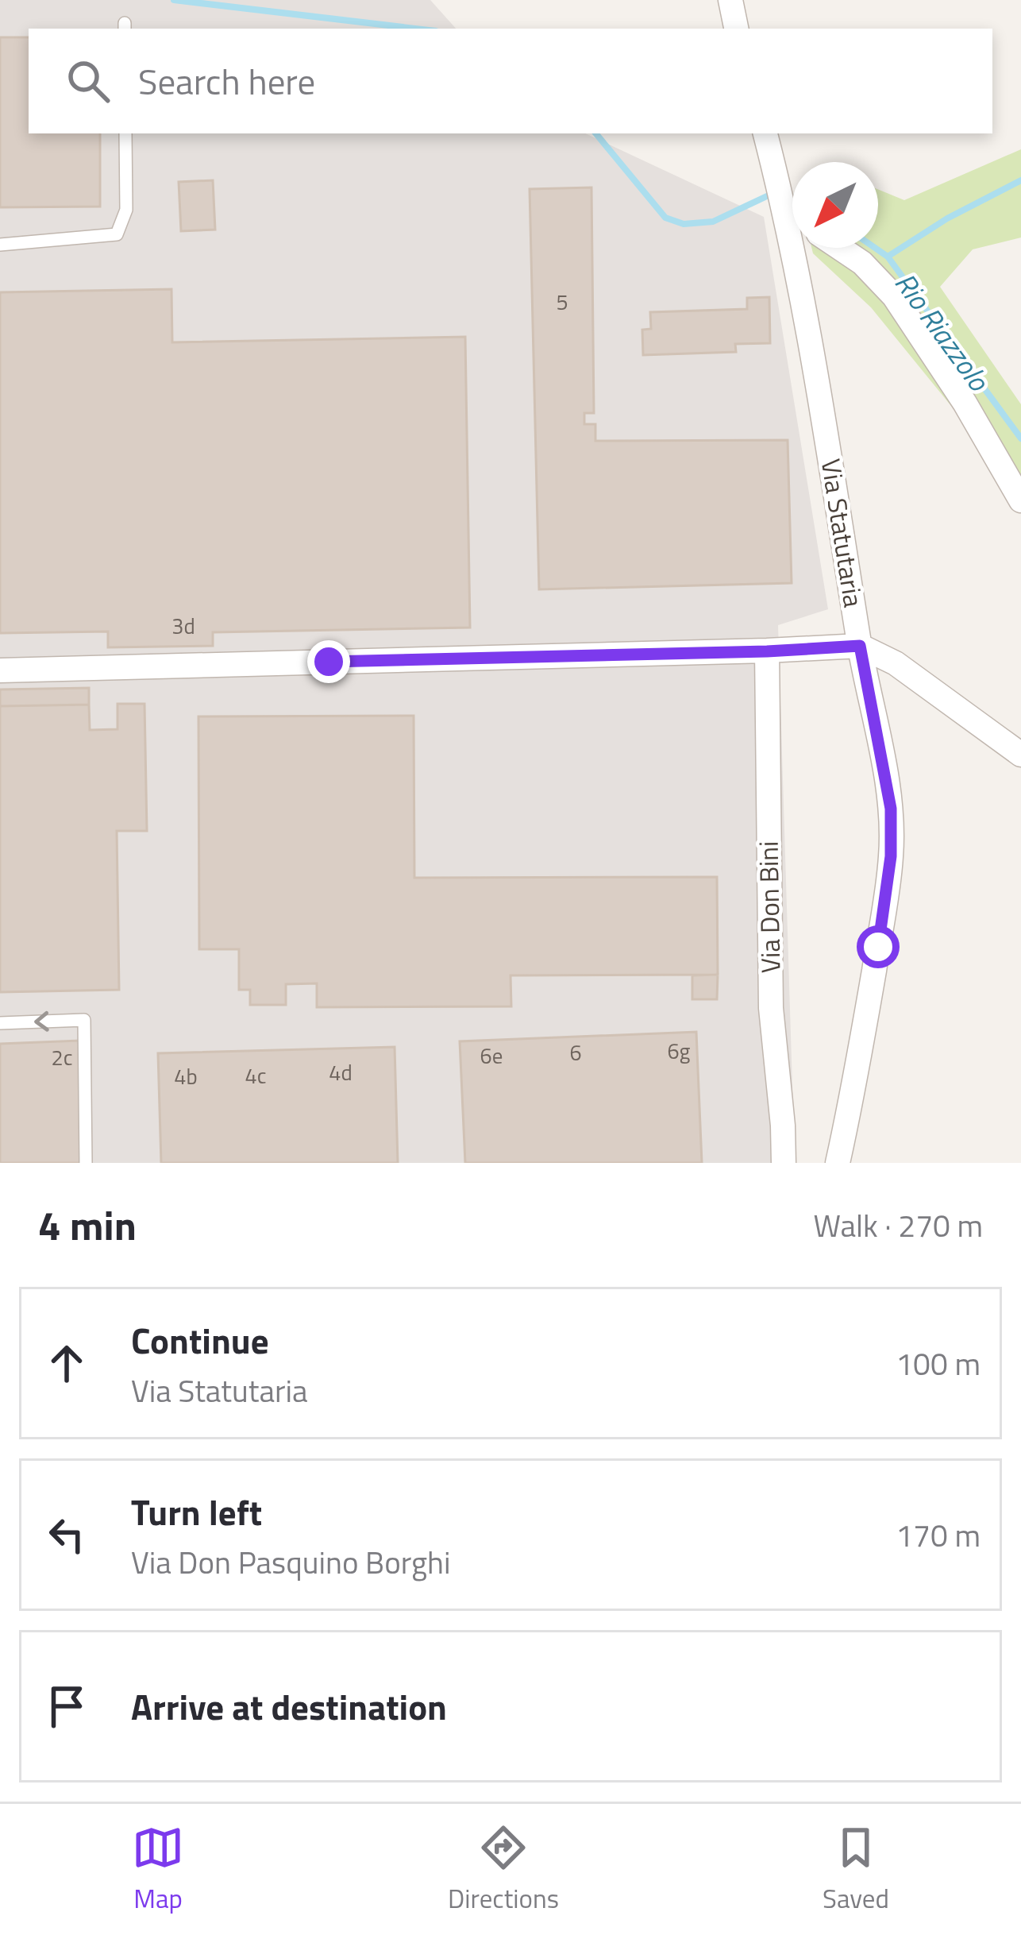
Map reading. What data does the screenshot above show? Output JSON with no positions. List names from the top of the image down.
{
  "streets": {
    "street": ["Via Statutaria", "Via Don Bini"]
  },
  "water": ["Rio Riazzolo"],
  "house_numbers": [
    "5",
    "3d",
    "6g",
    "6",
    "6e",
    "2c",
    "4d",
    "4c",
    "4b"
  ],
  "north": "bottom left",
  "page": {
    "search": "Search here",
    "heading": ["4 min", "Walk · 270 m"],
    "list": [
      ["Continue", "Via Statutaria", "100 m"],
      ["Turn left", "Via Don Pasquino Borghi", "170 m"],
      "Arrive at destination"
    ],
    "nav": ["Map", "Directions", "Saved"]
  }
}
